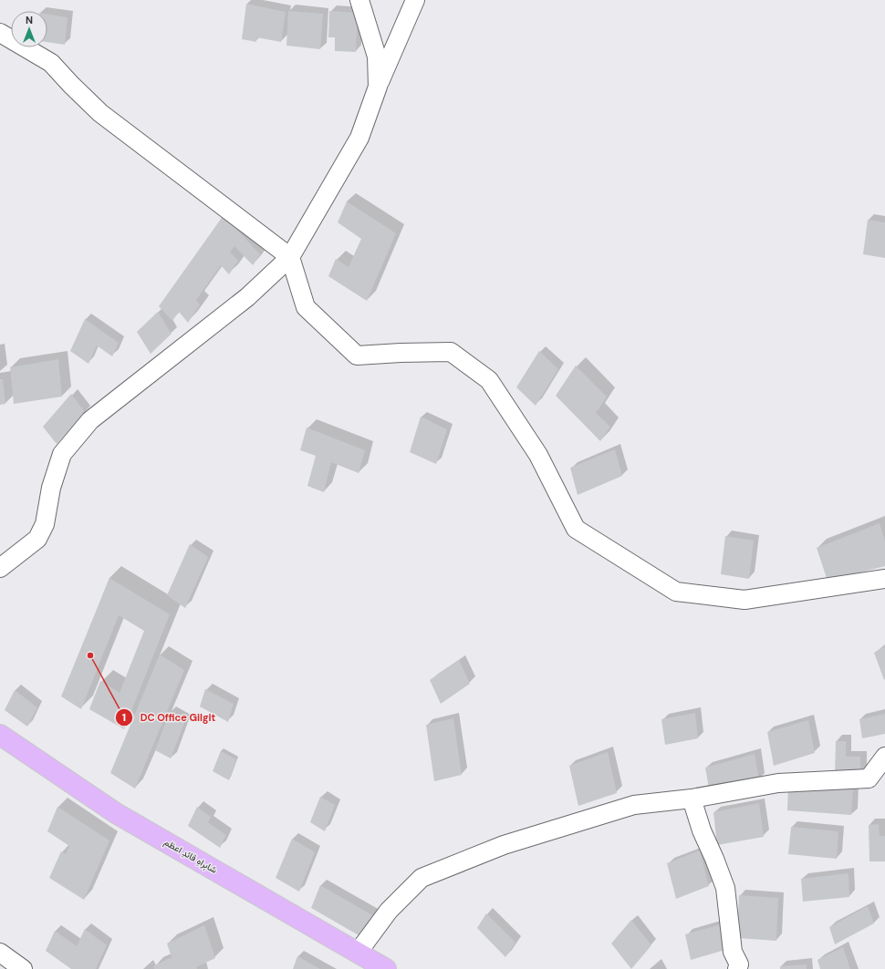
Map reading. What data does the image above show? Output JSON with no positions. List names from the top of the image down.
{
  "streets": {
    "highway": ["شاہراہِ قائدِ اعظم"]
  },
  "places": ["DC Office Gilgit"],
  "north": "top"
}
